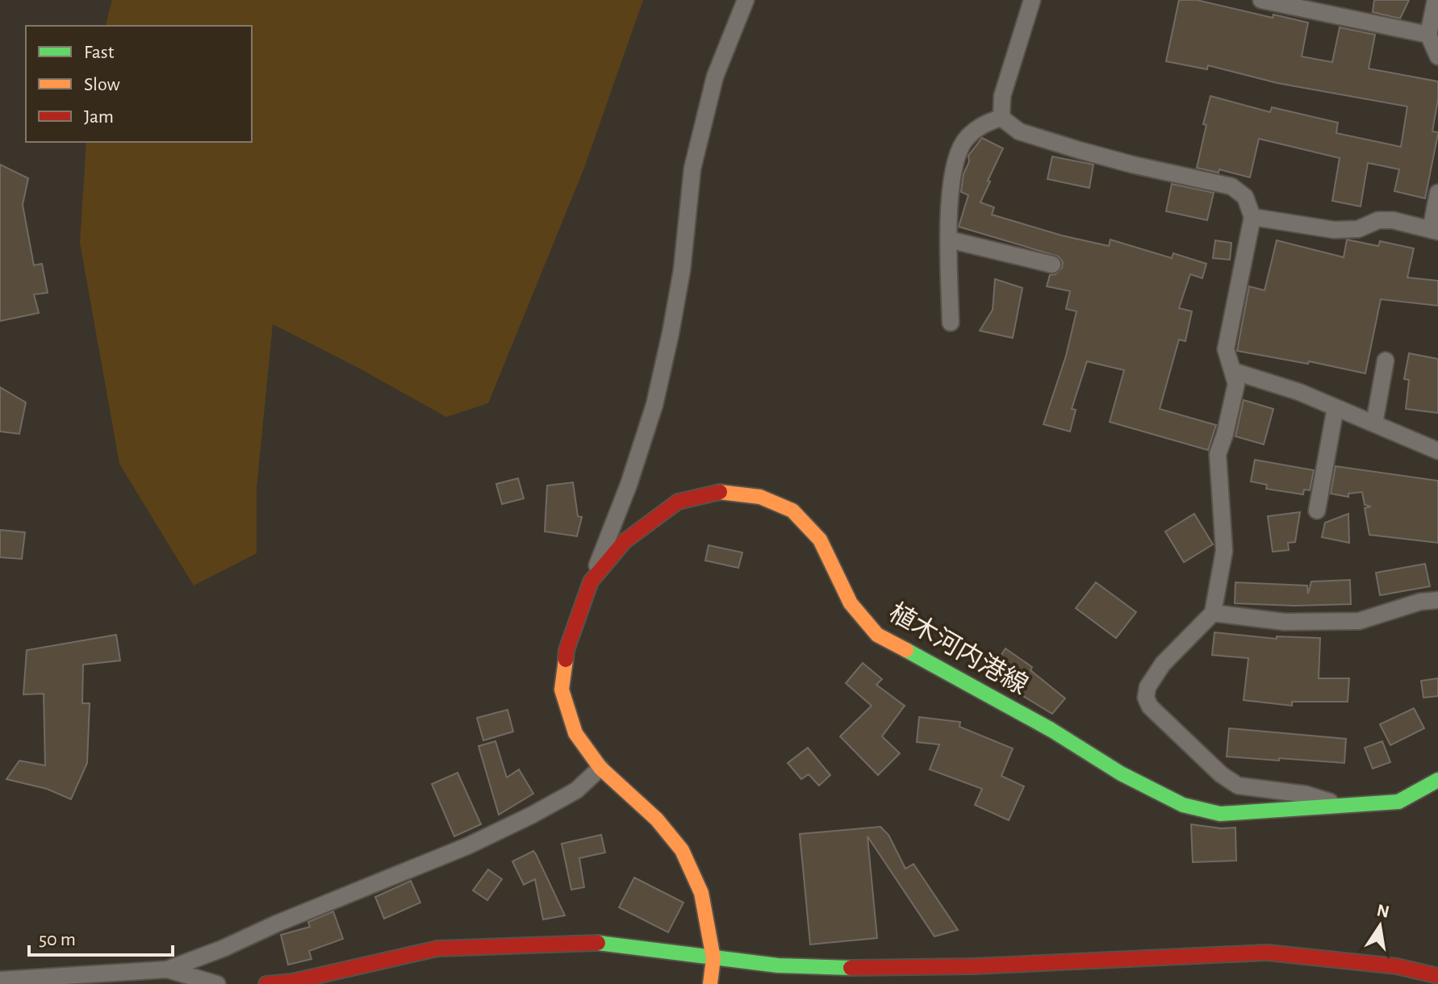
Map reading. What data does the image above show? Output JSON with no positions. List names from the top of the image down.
{
  "streets": {
    "main road": ["植木河内港線"]
  },
  "legend": ["Fast", "Slow", "Jam"],
  "scale_bar": "50 m",
  "north": "top"
}
